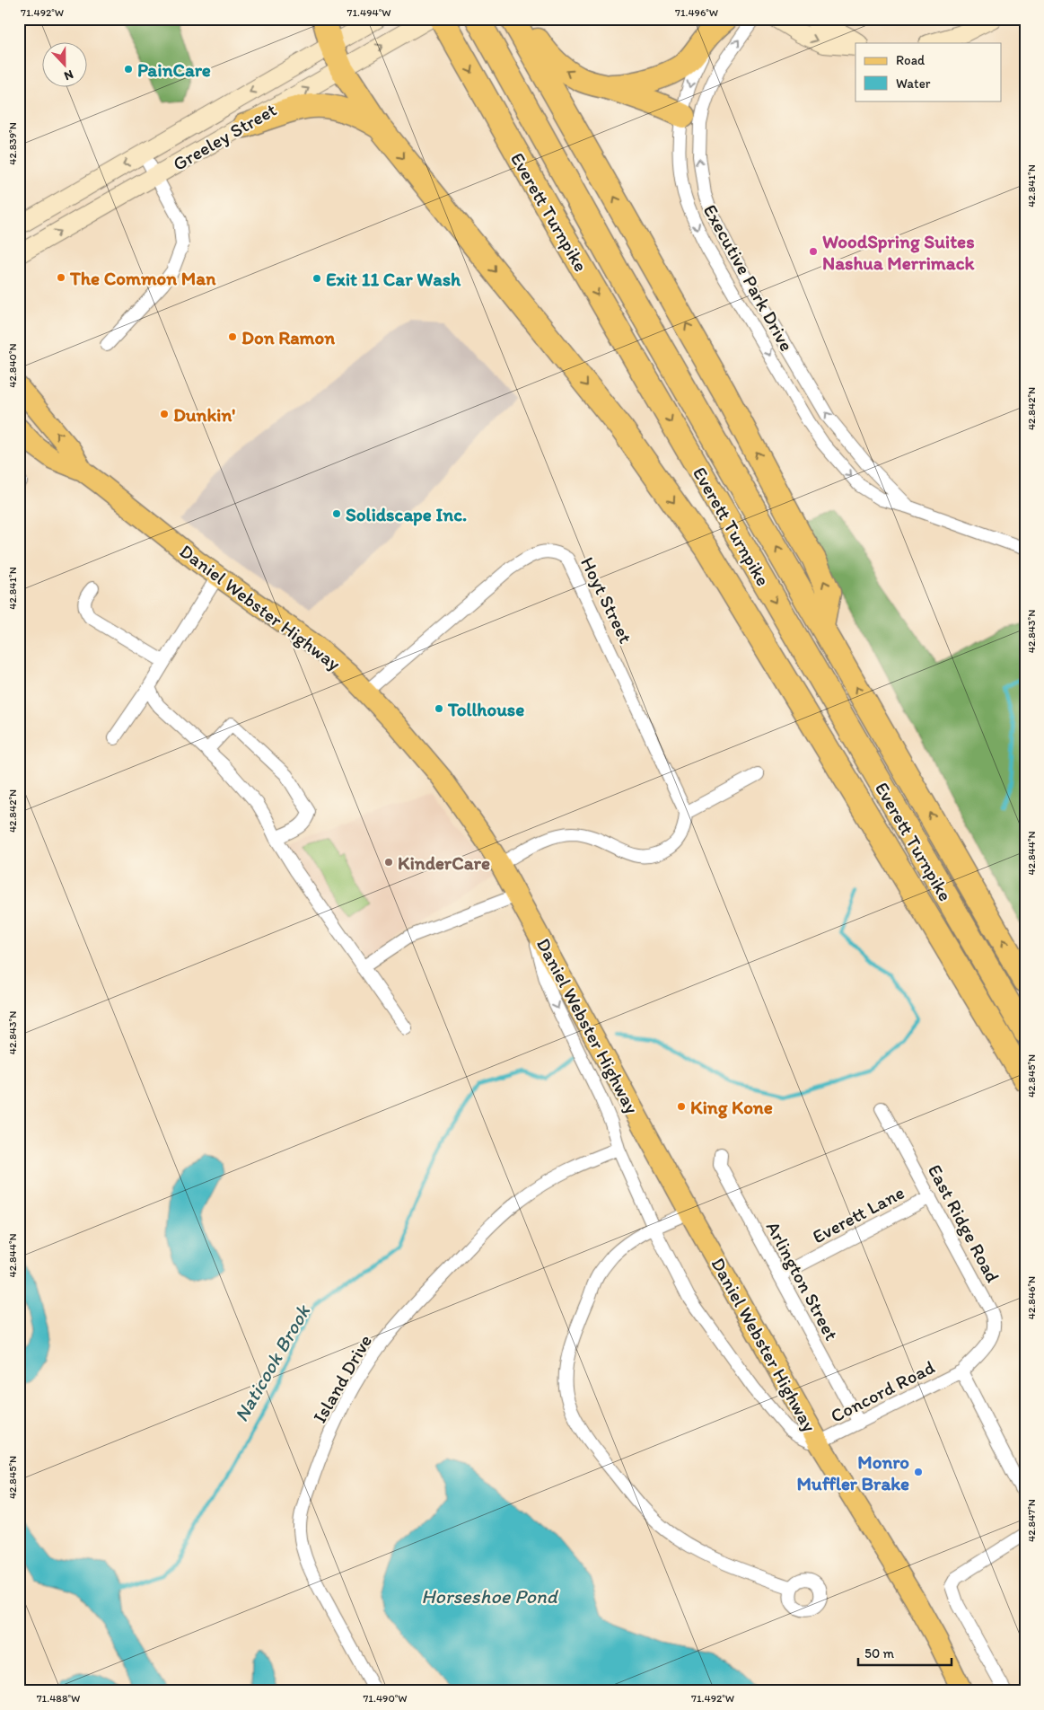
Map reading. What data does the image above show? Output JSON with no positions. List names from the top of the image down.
{
  "streets": {
    "highway": ["Everett Turnpike"],
    "main road": ["Greeley Street", "Daniel Webster Highway"],
    "street": [
      "Executive Park Drive",
      "Hoyt Street",
      "Everett Lane",
      "East Ridge Road",
      "Arlington Street",
      "Island Drive",
      "Concord Road"
    ]
  },
  "crossings": [
    ["Hoyt Street", "Daniel Webster Highway"],
    ["Daniel Webster Highway", "Concord Road"],
    ["Everett Lane", "East Ridge Road"],
    ["Everett Lane", "Arlington Street"],
    ["East Ridge Road", "Concord Road"],
    ["Arlington Street", "Concord Road"]
  ],
  "water": ["Naticook Brook", "Horseshoe Pond"],
  "places": [
    "PainCare",
    "WoodSpring Suites Nashua Merrimack",
    "The Common Man",
    "Exit 11 Car Wash",
    "Don Ramon",
    "Dunkin'",
    "Solidscape Inc.",
    "Tollhouse",
    "KinderCare",
    "King Kone",
    "Monro Muffler Brake"
  ],
  "legend": ["Road", "Water"],
  "scale_bar": "50 m",
  "north": "bottom",
  "coordinates": [
    "71.492°W",
    "71.494°W",
    "71.496°W",
    "42.839°N",
    "42.841°N",
    "42.840°N",
    "42.842°N",
    "42.843°N",
    "42.844°N",
    "42.845°N",
    "42.846°N",
    "42.847°N",
    "71.488°W",
    "71.490°W"
  ]
}
